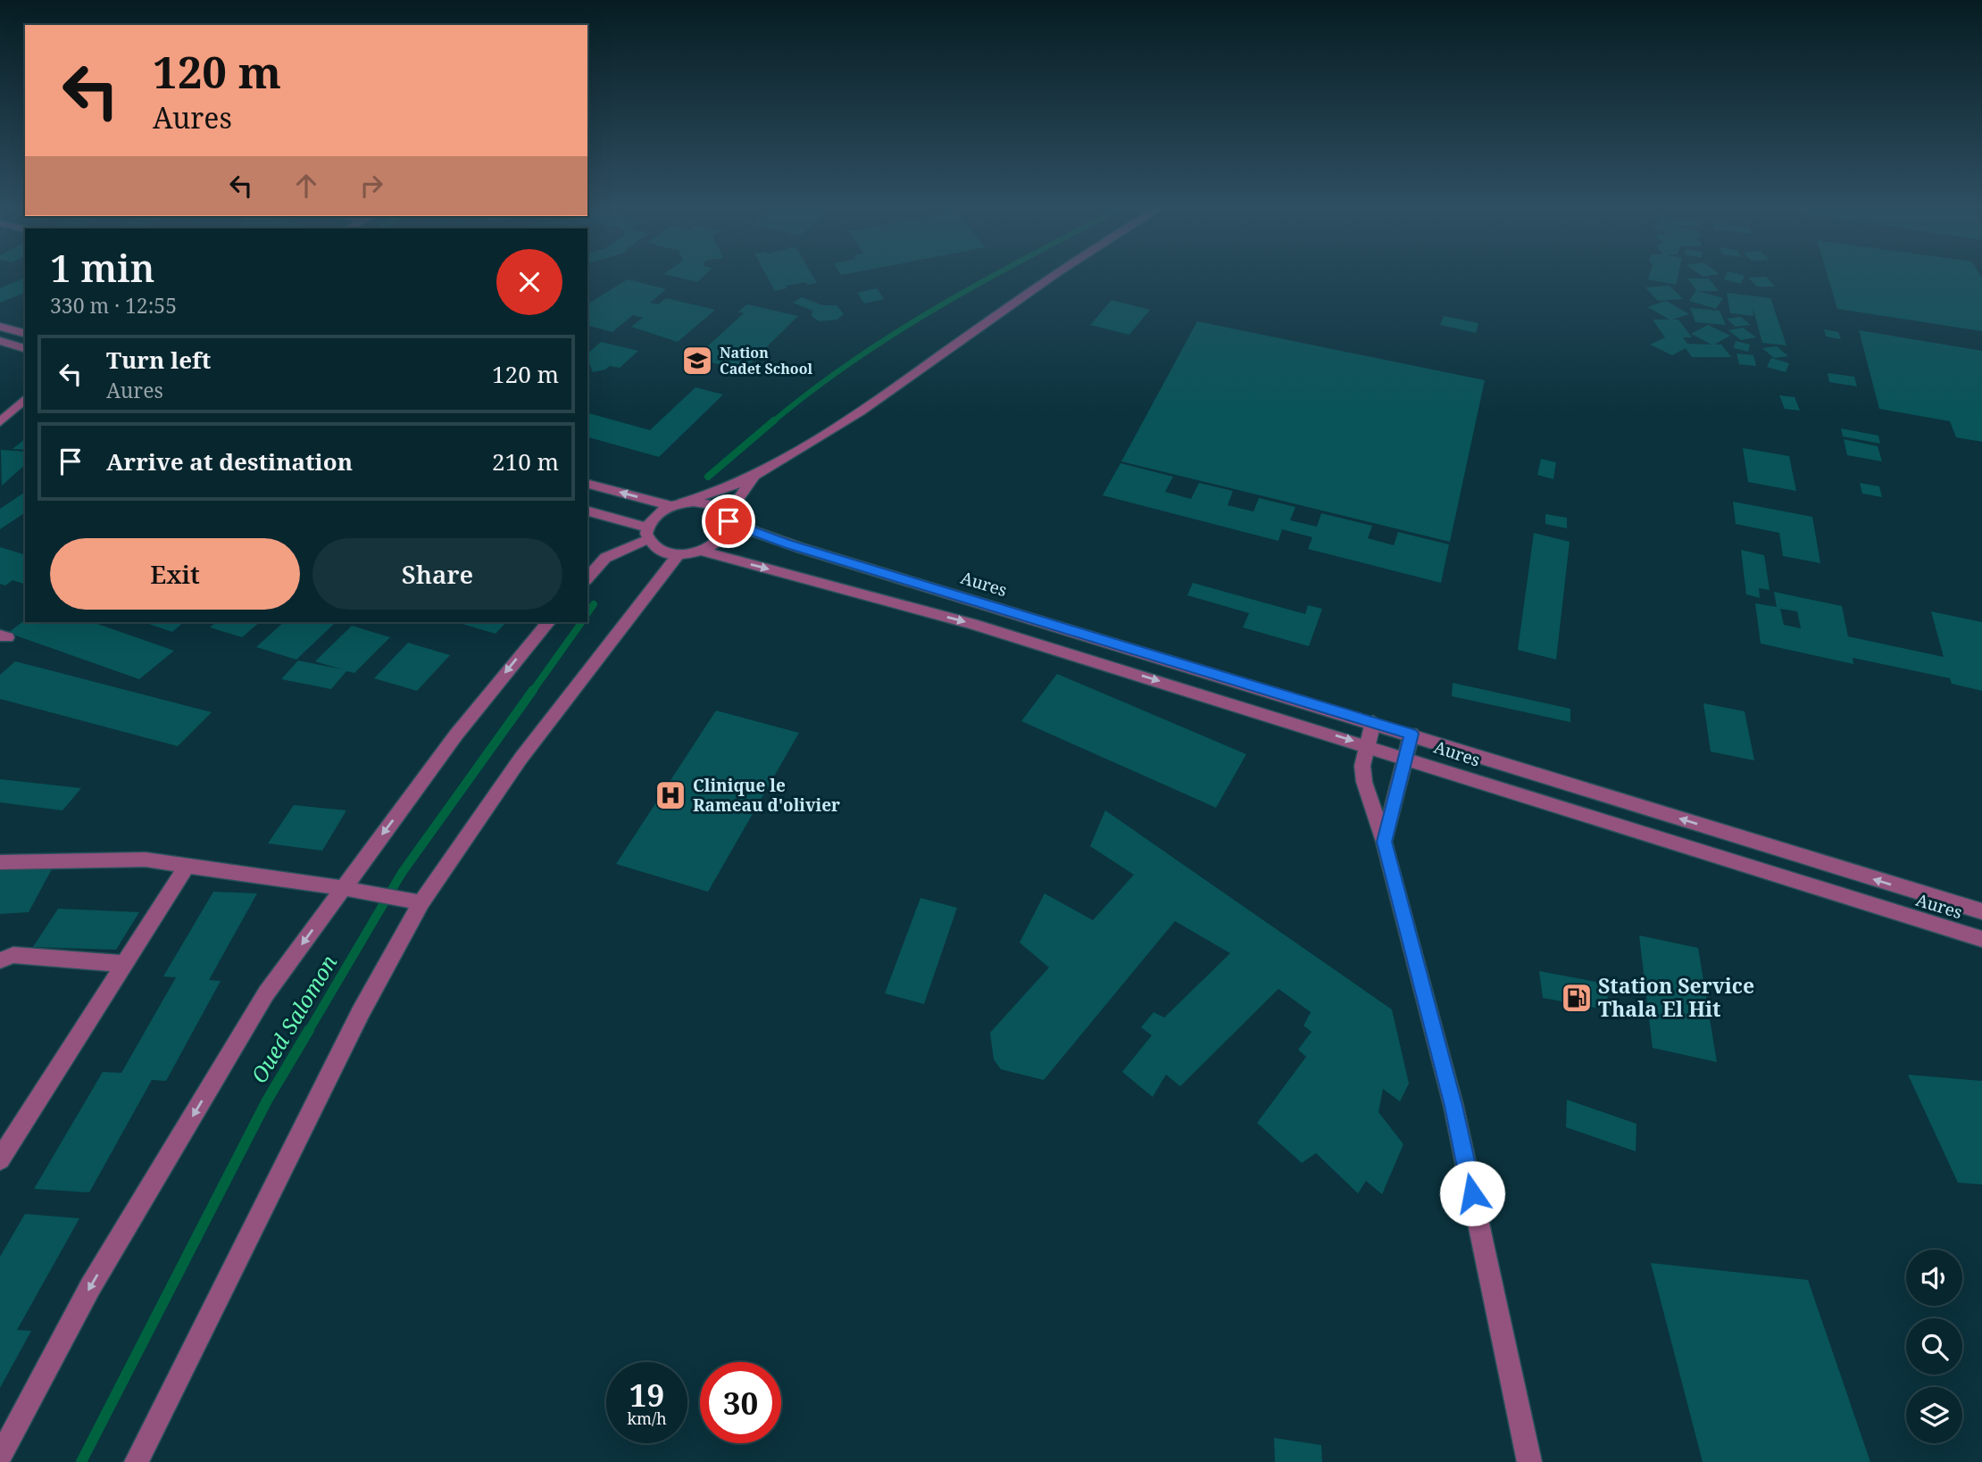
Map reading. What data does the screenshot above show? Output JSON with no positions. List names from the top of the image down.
{
  "streets": {
    "street": ["Aures"]
  },
  "water": ["Oued Salomon"],
  "places": {
    "school or university": ["Nation Cadet School"],
    "hospital": ["Clinique le Rameau d'olivier"],
    "fuel station": ["Station Service Thala El Hit"]
  },
  "page": {
    "turn": ["120 m", "Aures"],
    "heading": ["1 min", "330 m · 12:55"],
    "list": [
      {
        "name": "Turn left",
        "note": "Aures",
        "value": "120 m"
      },
      {
        "name": "Arrive at destination",
        "value": "210 m"
      }
    ],
    "buttons": ["Exit", "Share"],
    "speed": "19 km/h",
    "limit": "30"
  }
}
